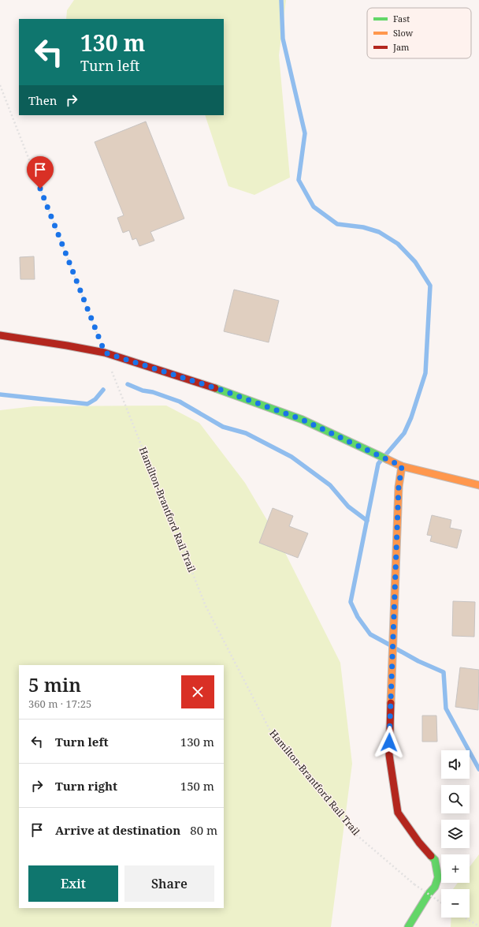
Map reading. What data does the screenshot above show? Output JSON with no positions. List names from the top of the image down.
{
  "streets": {
    "path": ["Hamilton-Brantford Rail Trail"]
  },
  "legend": ["Fast", "Slow", "Jam"],
  "page": {
    "turn": ["130 m", "Turn left"],
    "then": "Then",
    "heading": ["5 min", "360 m · 17:25"],
    "list": [
      {
        "name": "Turn left",
        "value": "130 m"
      },
      {
        "name": "Turn right",
        "value": "150 m"
      },
      {
        "name": "Arrive at destination",
        "value": "80 m"
      }
    ],
    "map_buttons": ["+", "−"],
    "buttons": ["Exit", "Share"]
  }
}
